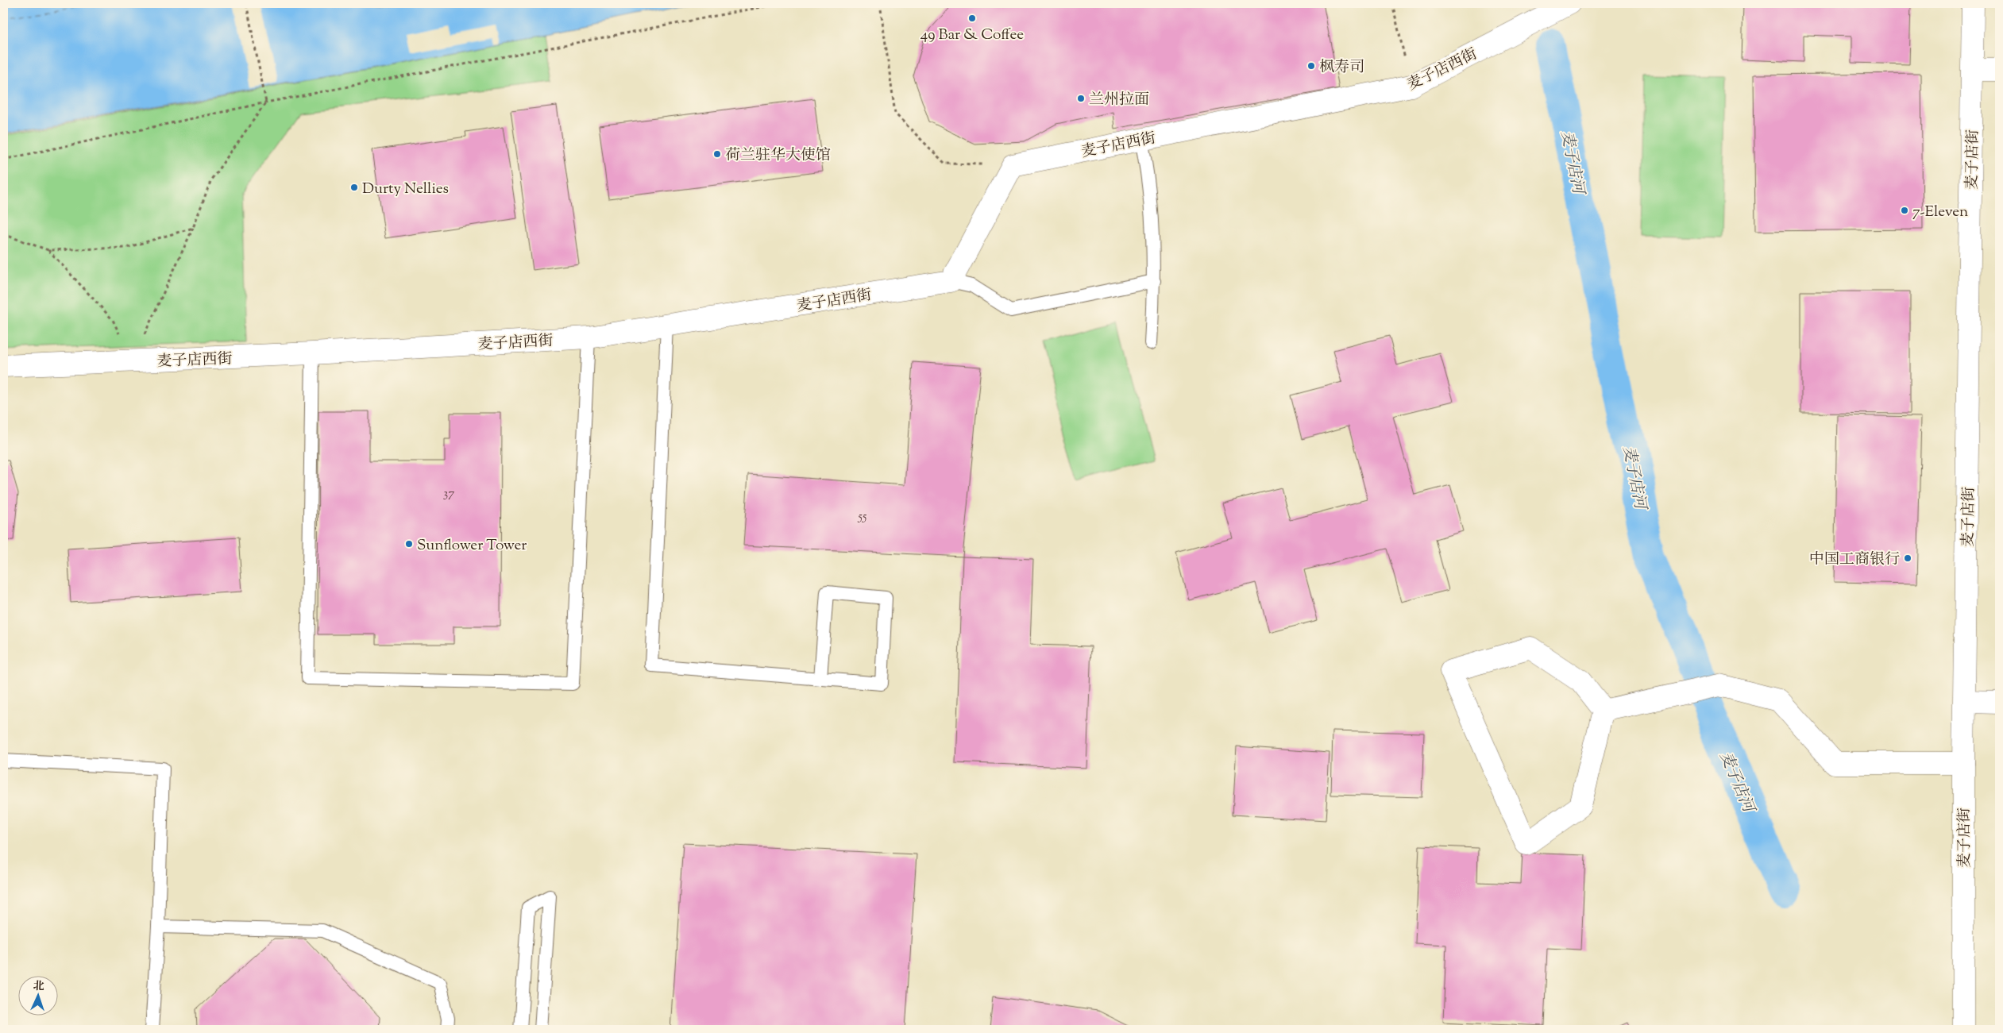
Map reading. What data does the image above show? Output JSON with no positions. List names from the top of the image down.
{
  "streets": {
    "street": ["麦子店西街", "麦子店街"]
  },
  "water": ["麦子店河"],
  "places": [
    "49 Bar & Coffee",
    "枫寿司",
    "兰州拉面",
    "荷兰驻华大使馆",
    "Durty Nellies",
    "7-Eleven",
    "Sunflower Tower",
    "中国工商银行"
  ],
  "house_numbers": ["37", "55"],
  "north": "top"
}
